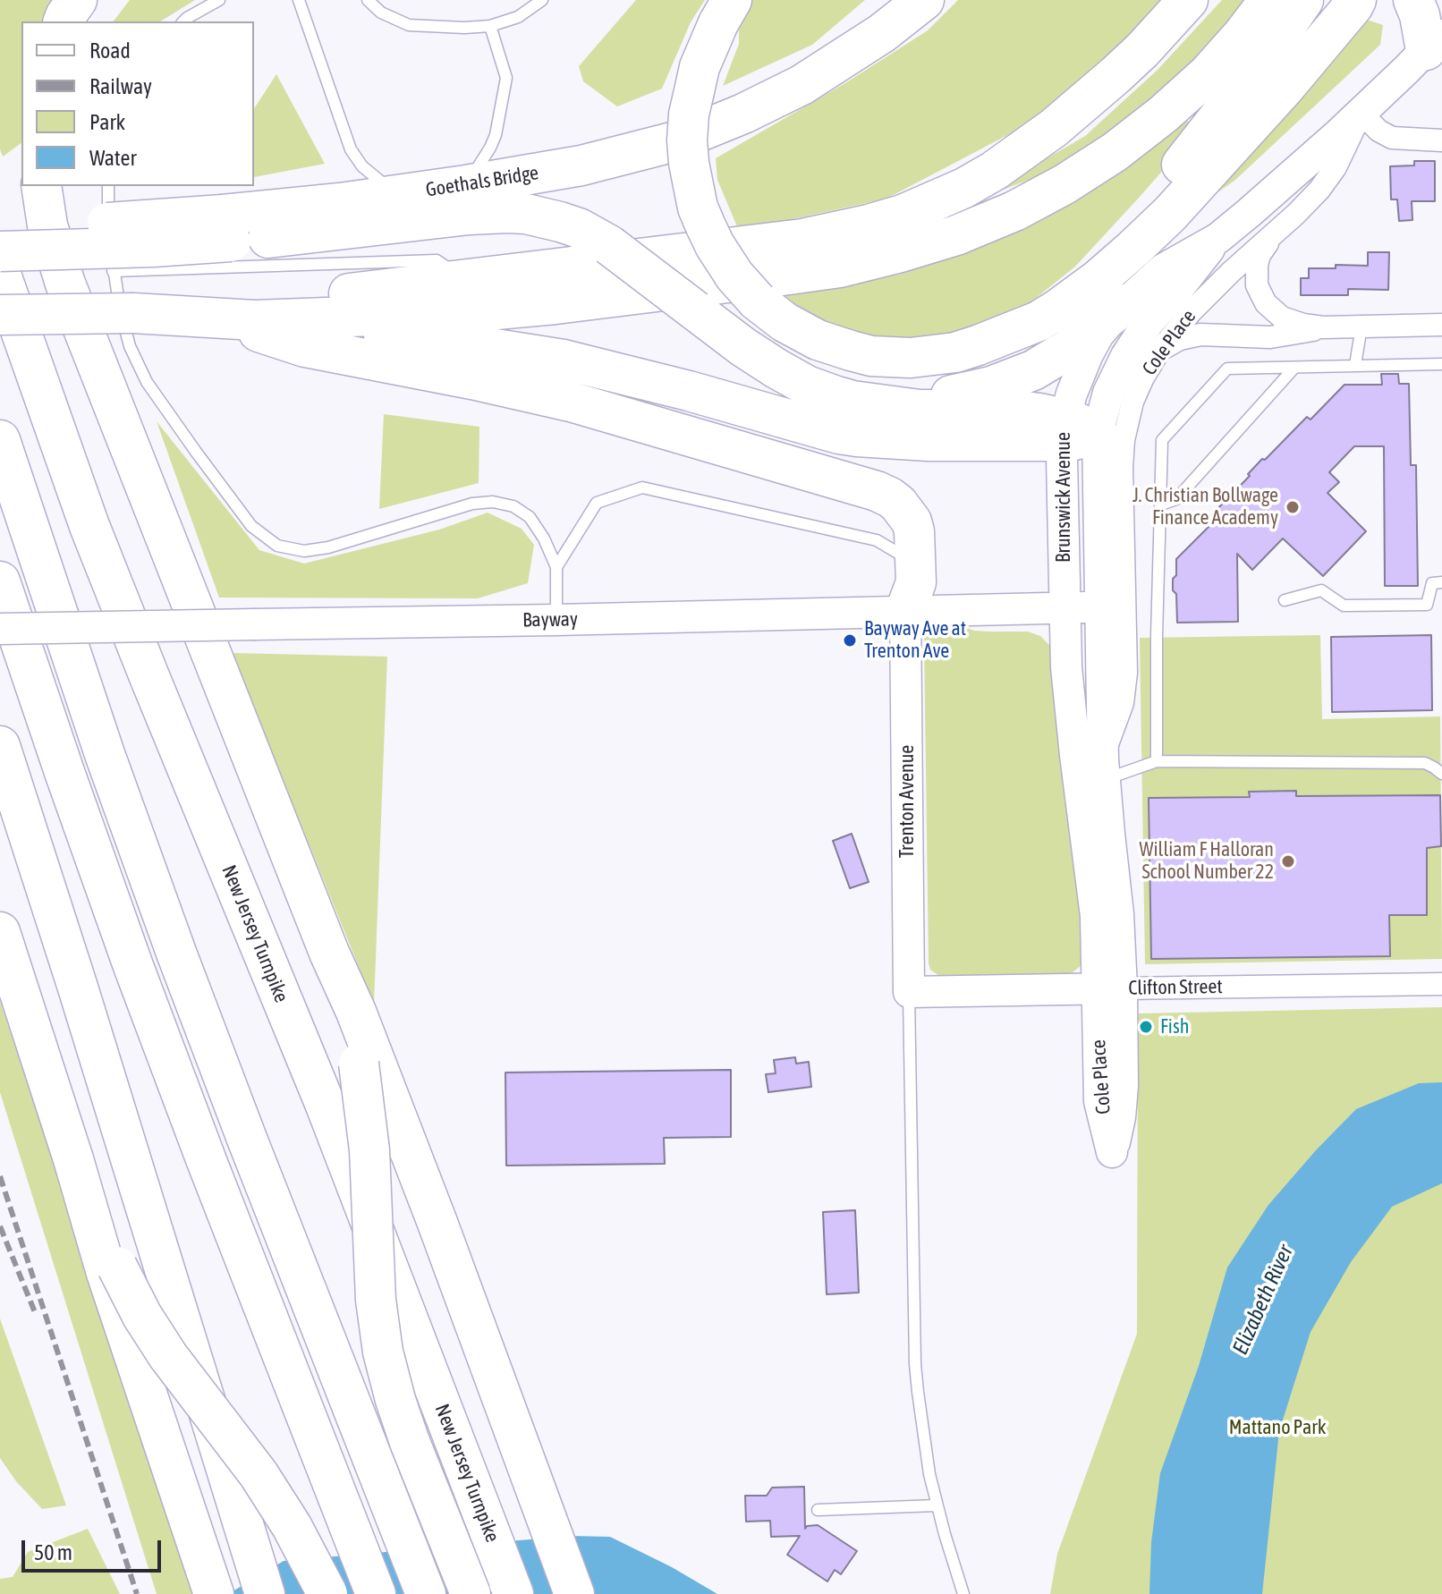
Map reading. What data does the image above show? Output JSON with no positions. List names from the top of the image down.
{
  "streets": {
    "highway": ["Goethals Bridge", "New Jersey Turnpike"],
    "street": [
      "Cole Place",
      "Brunswick Avenue",
      "Bayway",
      "Trenton Avenue",
      "Clifton Street"
    ]
  },
  "crossings": [
    ["Cole Place", "Brunswick Avenue"],
    ["Cole Place", "Bayway"],
    ["Cole Place", "Clifton Street"],
    ["Brunswick Avenue", "Bayway"],
    ["Bayway", "Trenton Avenue"],
    ["Trenton Avenue", "Clifton Street"]
  ],
  "water": ["Elizabeth River"],
  "parks": ["Mattano Park"],
  "places": [
    "J. Christian Bollwage Finance Academy",
    "Bayway Ave at Trenton Ave",
    "William F Halloran School Number 22",
    "Fish"
  ],
  "legend": [
    "Road",
    "Railway",
    "Park",
    "Water"
  ],
  "scale_bar": "50 m"
}
